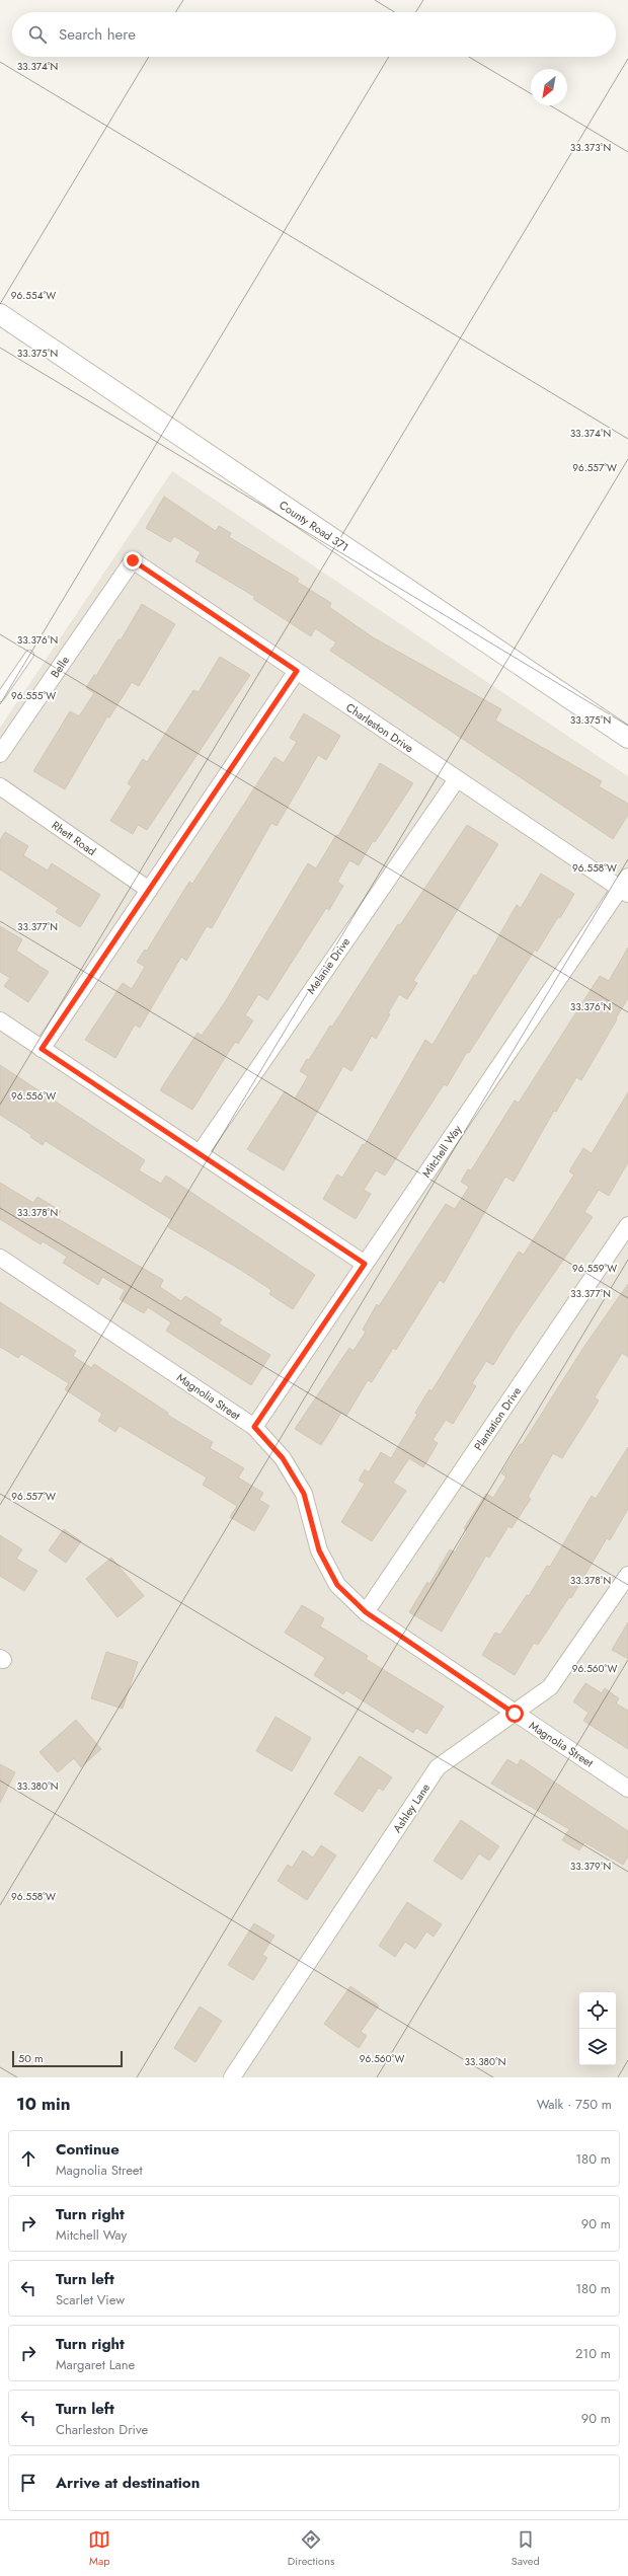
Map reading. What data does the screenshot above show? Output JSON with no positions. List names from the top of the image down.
{
  "streets": {
    "street": [
      "County Road 371",
      "Belle",
      "Charleston Drive",
      "Rhett Road",
      "Melanie Drive",
      "Mitchell Way",
      "Magnolia Street",
      "Plantation Drive",
      "Ashley Lane"
    ]
  },
  "crossings": [
    ["Belle", "Charleston Drive"],
    ["Charleston Drive", "Melanie Drive"],
    ["Charleston Drive", "Mitchell Way"],
    ["Mitchell Way", "Magnolia Street"],
    ["Magnolia Street", "Plantation Drive"],
    ["Magnolia Street", "Ashley Lane"]
  ],
  "scale_bar": "50 m",
  "north": "bottom left",
  "page": {
    "search": "Search here",
    "scale": "50 m",
    "heading": ["10 min", "Walk · 750 m"],
    "list": [
      ["Continue", "Magnolia Street", "180 m"],
      ["Turn right", "Mitchell Way", "90 m"],
      ["Turn left", "Scarlet View", "180 m"],
      ["Turn right", "Margaret Lane", "210 m"],
      ["Turn left", "Charleston Drive", "90 m"],
      "Arrive at destination"
    ],
    "nav": ["Map", "Directions", "Saved"]
  },
  "coordinates": [
    "33.374°N",
    "33.373°N",
    "96.554°W",
    "33.375°N",
    "96.557°W",
    "33.376°N",
    "96.555°W",
    "96.558°W",
    "33.377°N",
    "96.556°W",
    "33.378°N",
    "96.559°W",
    "96.560°W",
    "33.380°N",
    "33.379°N"
  ]
}
